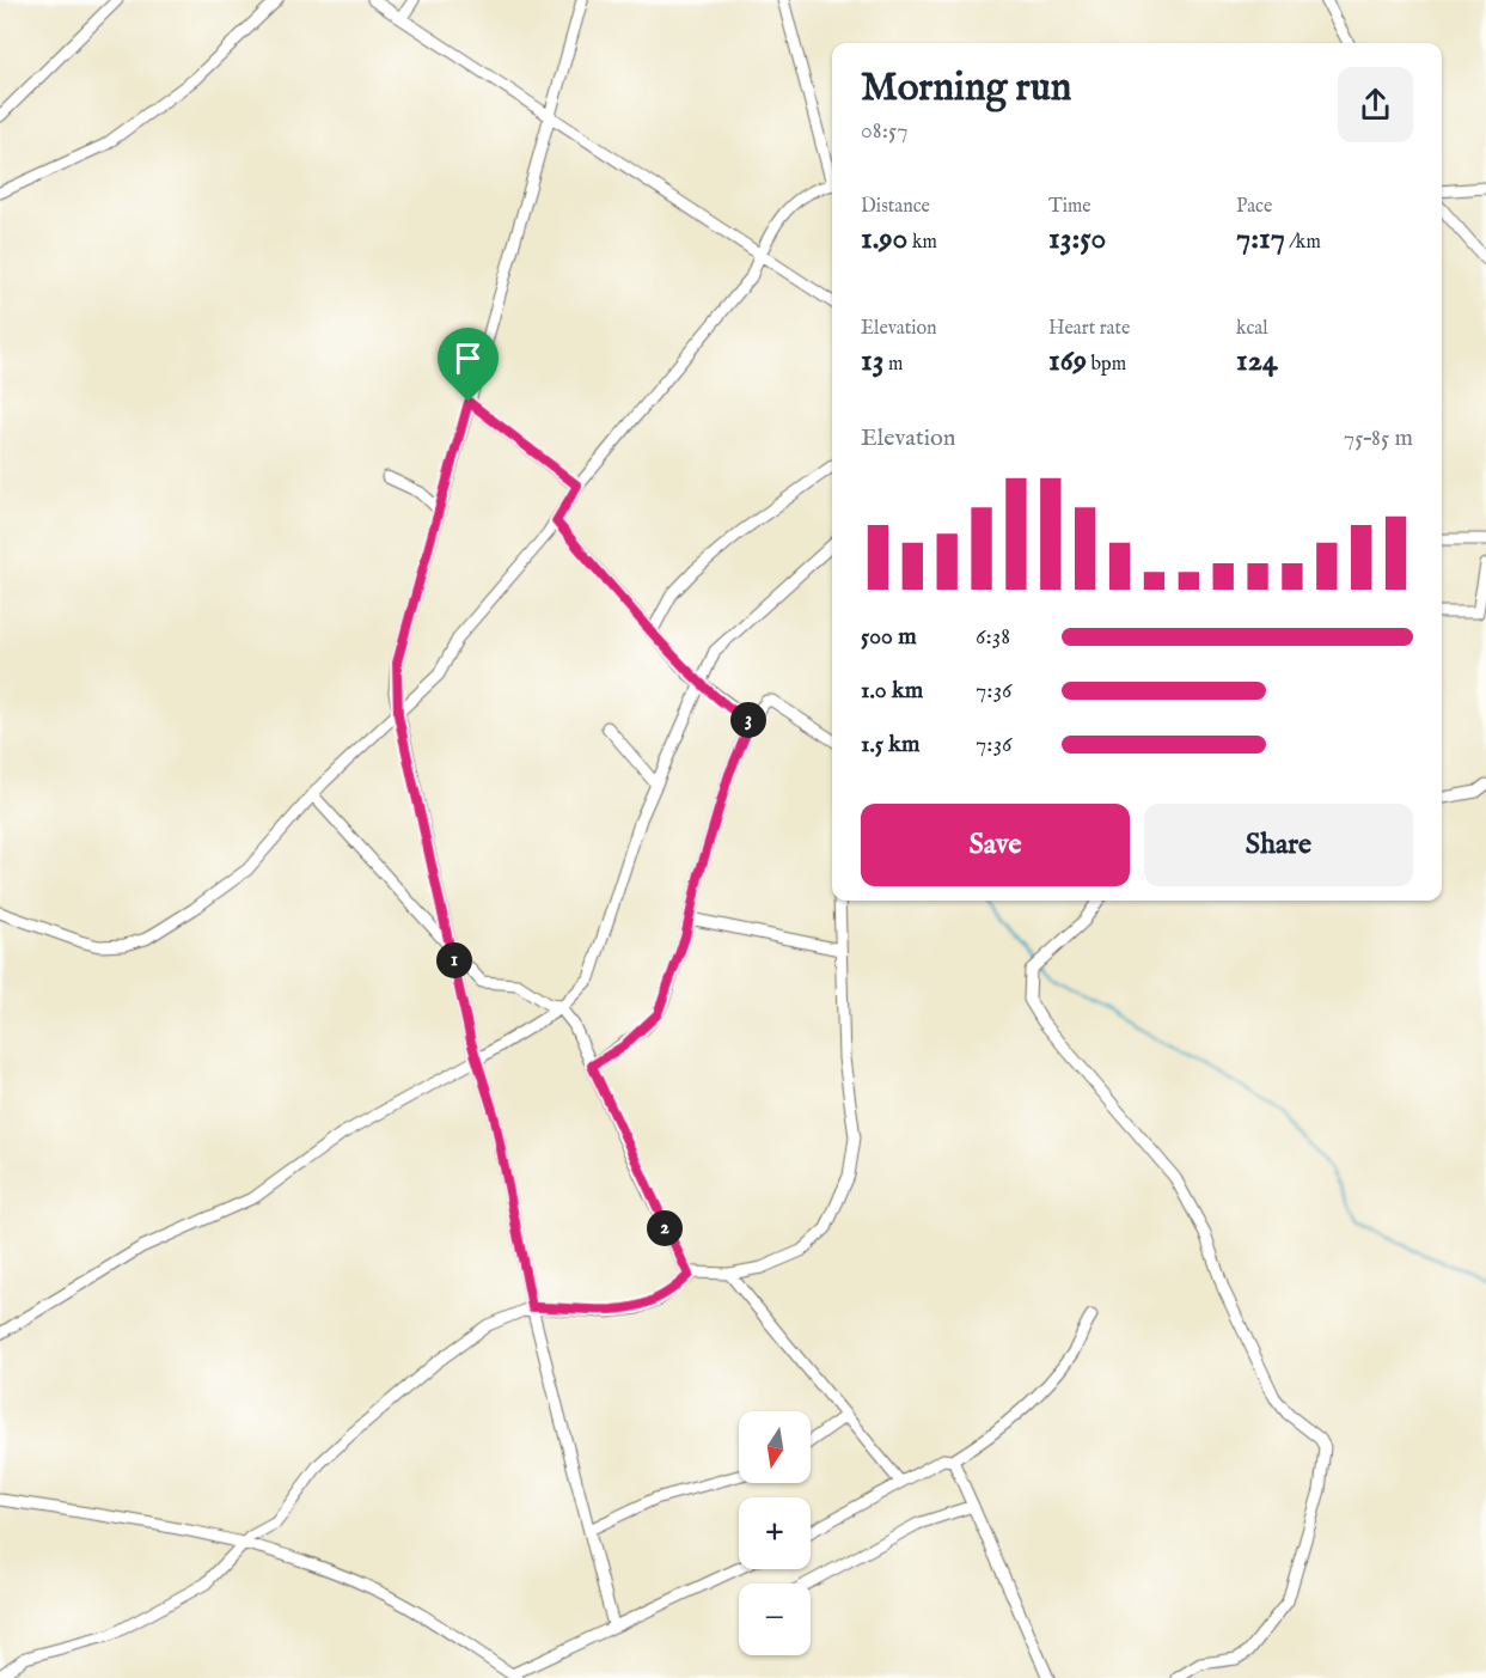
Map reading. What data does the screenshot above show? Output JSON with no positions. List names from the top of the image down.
{
  "north": "bottom",
  "page": {
    "heading": ["Morning run", "08:57"],
    "stats": [
      ["Distance", "1.90 km"],
      ["Time", "13:50"],
      ["Pace", "7:17 /km"],
      ["Elevation", "13 m"],
      ["Heart rate", "169 bpm"],
      ["kcal", "124"]
    ],
    "chart": ["Elevation", "75–85 m"],
    "list": [
      {
        "name": "500 m",
        "note": "6:38"
      },
      {
        "name": "1.0 km",
        "note": "7:36"
      },
      {
        "name": "1.5 km",
        "note": "7:36"
      }
    ],
    "pins": ["3", "1", "2"],
    "buttons": ["Save", "Share"],
    "map_buttons": ["+", "−"]
  }
}
